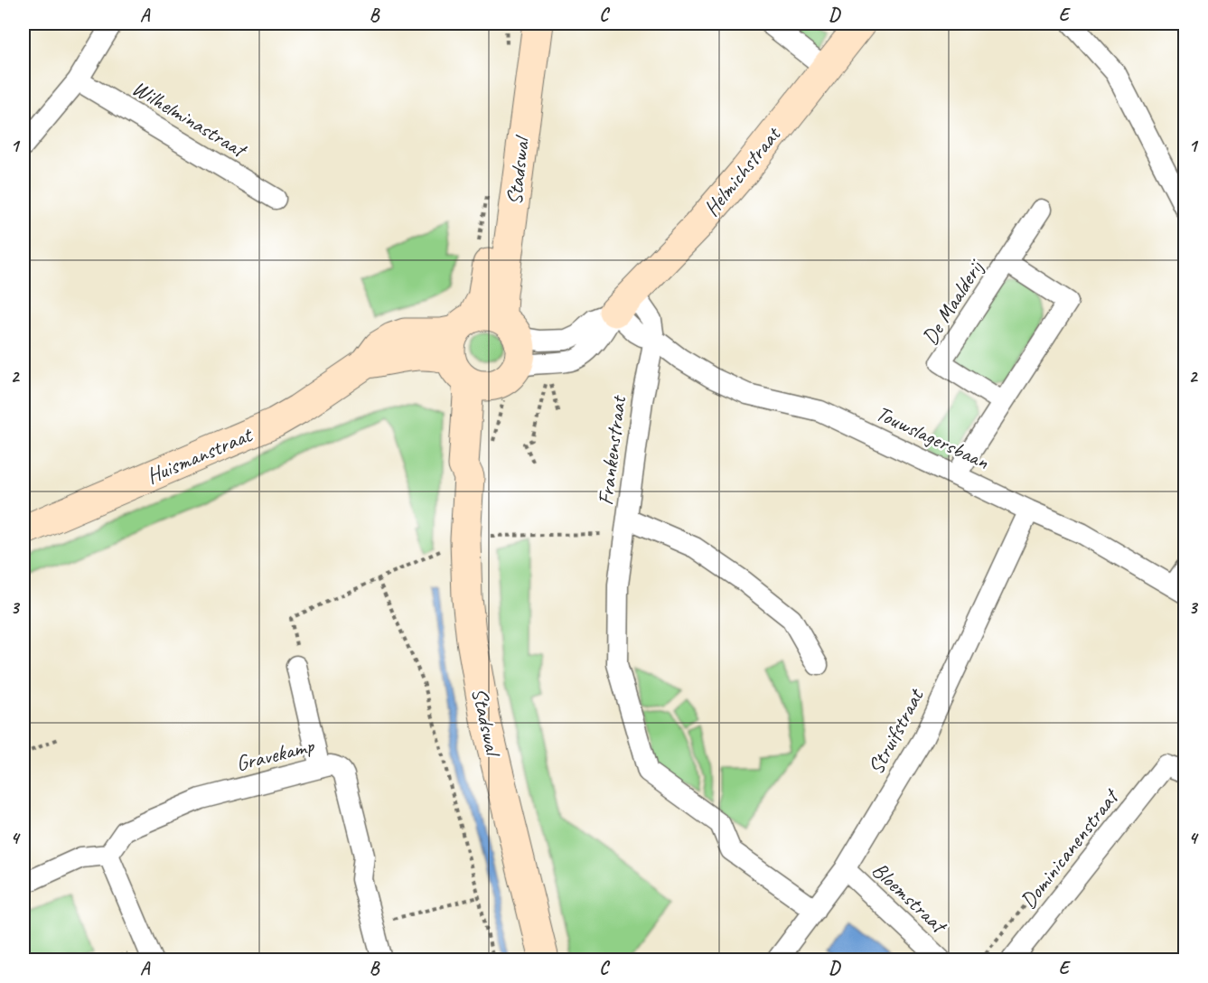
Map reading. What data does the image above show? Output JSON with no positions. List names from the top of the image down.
{
  "streets": {
    "main road": ["Stadswal", "Helmichstraat", "Huismanstraat"],
    "street": [
      "Wilhelminastraat",
      "De Maalderij",
      "Touwslagersbaan",
      "Frankenstraat",
      "Struifstraat",
      "Gravekamp",
      "Dominicanenstraat",
      "Bloemstraat"
    ]
  },
  "crossings": [
    ["Stadswal", "Helmichstraat"],
    ["Stadswal", "Huismanstraat"],
    ["Helmichstraat", "Huismanstraat"],
    ["De Maalderij", "Touwslagersbaan"],
    ["Touwslagersbaan", "Frankenstraat"],
    ["Touwslagersbaan", "Struifstraat"],
    ["Struifstraat", "Bloemstraat"]
  ],
  "grid": {
    "columns": [
      "A",
      "B",
      "C",
      "D",
      "E"
    ],
    "rows": [
      "1",
      "2",
      "3",
      "4"
    ]
  }
}
